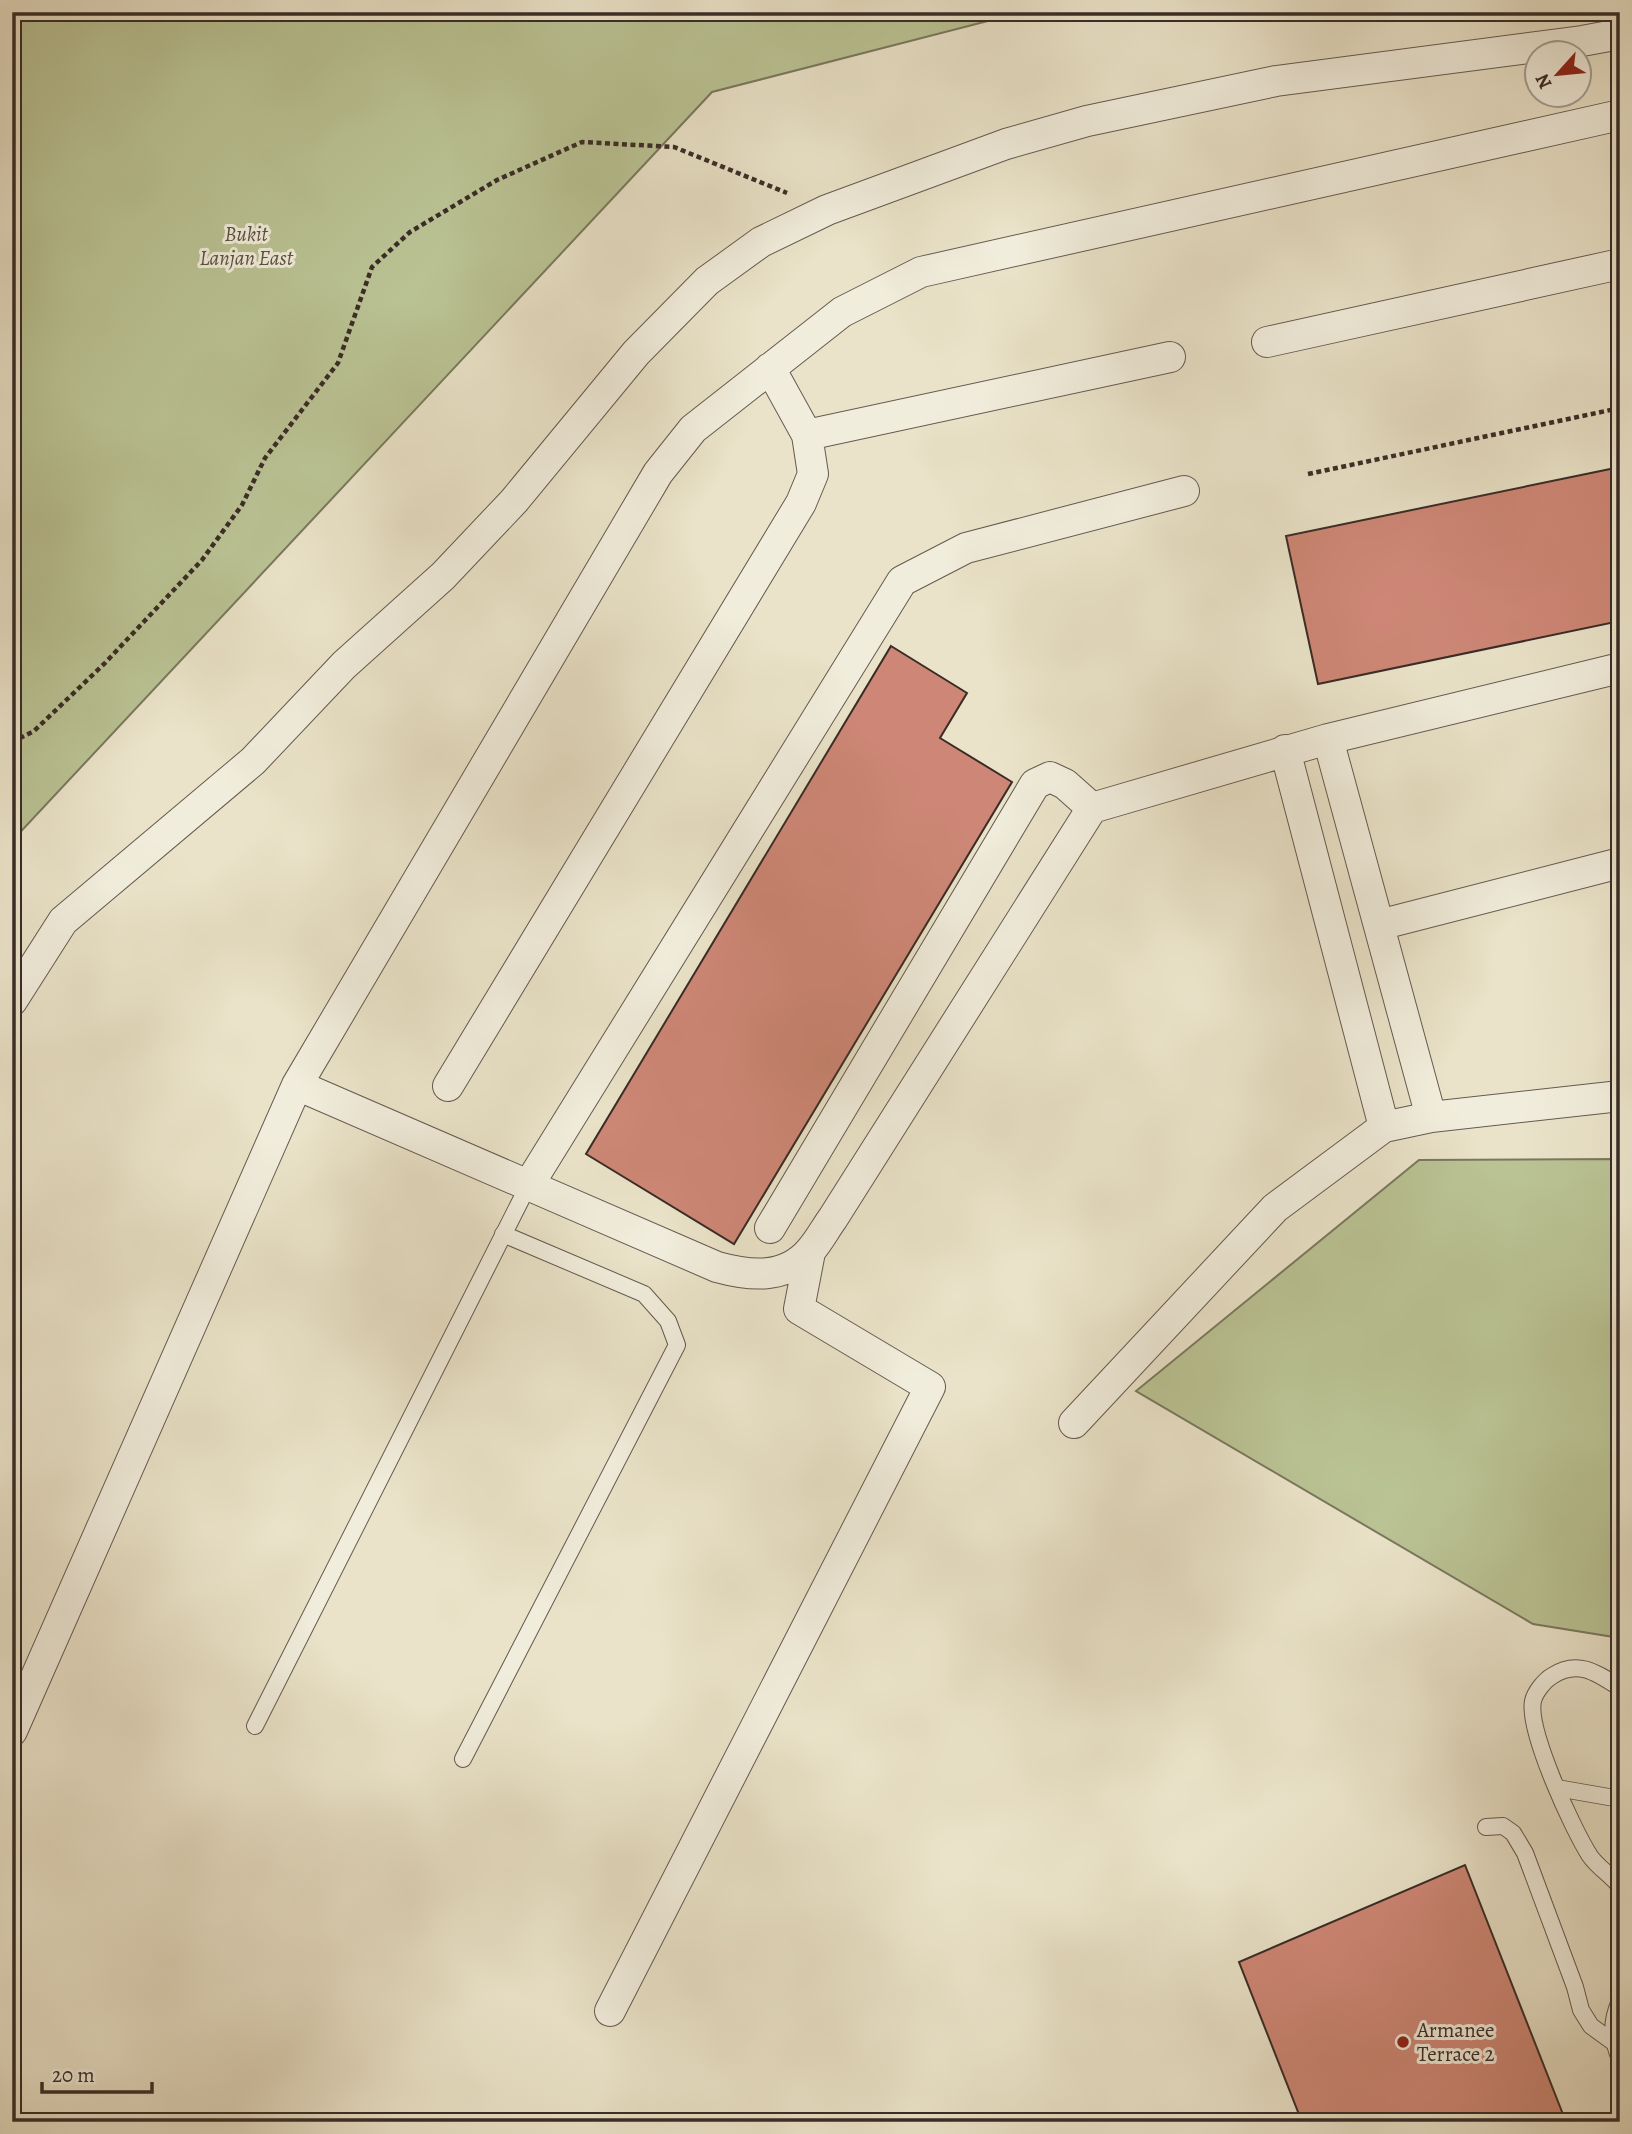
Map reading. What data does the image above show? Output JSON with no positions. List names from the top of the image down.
{
  "parks": ["Bukit Lanjan East"],
  "places": ["Armanee Terrace 2"],
  "scale_bar": "20 m",
  "north": "bottom left"
}
